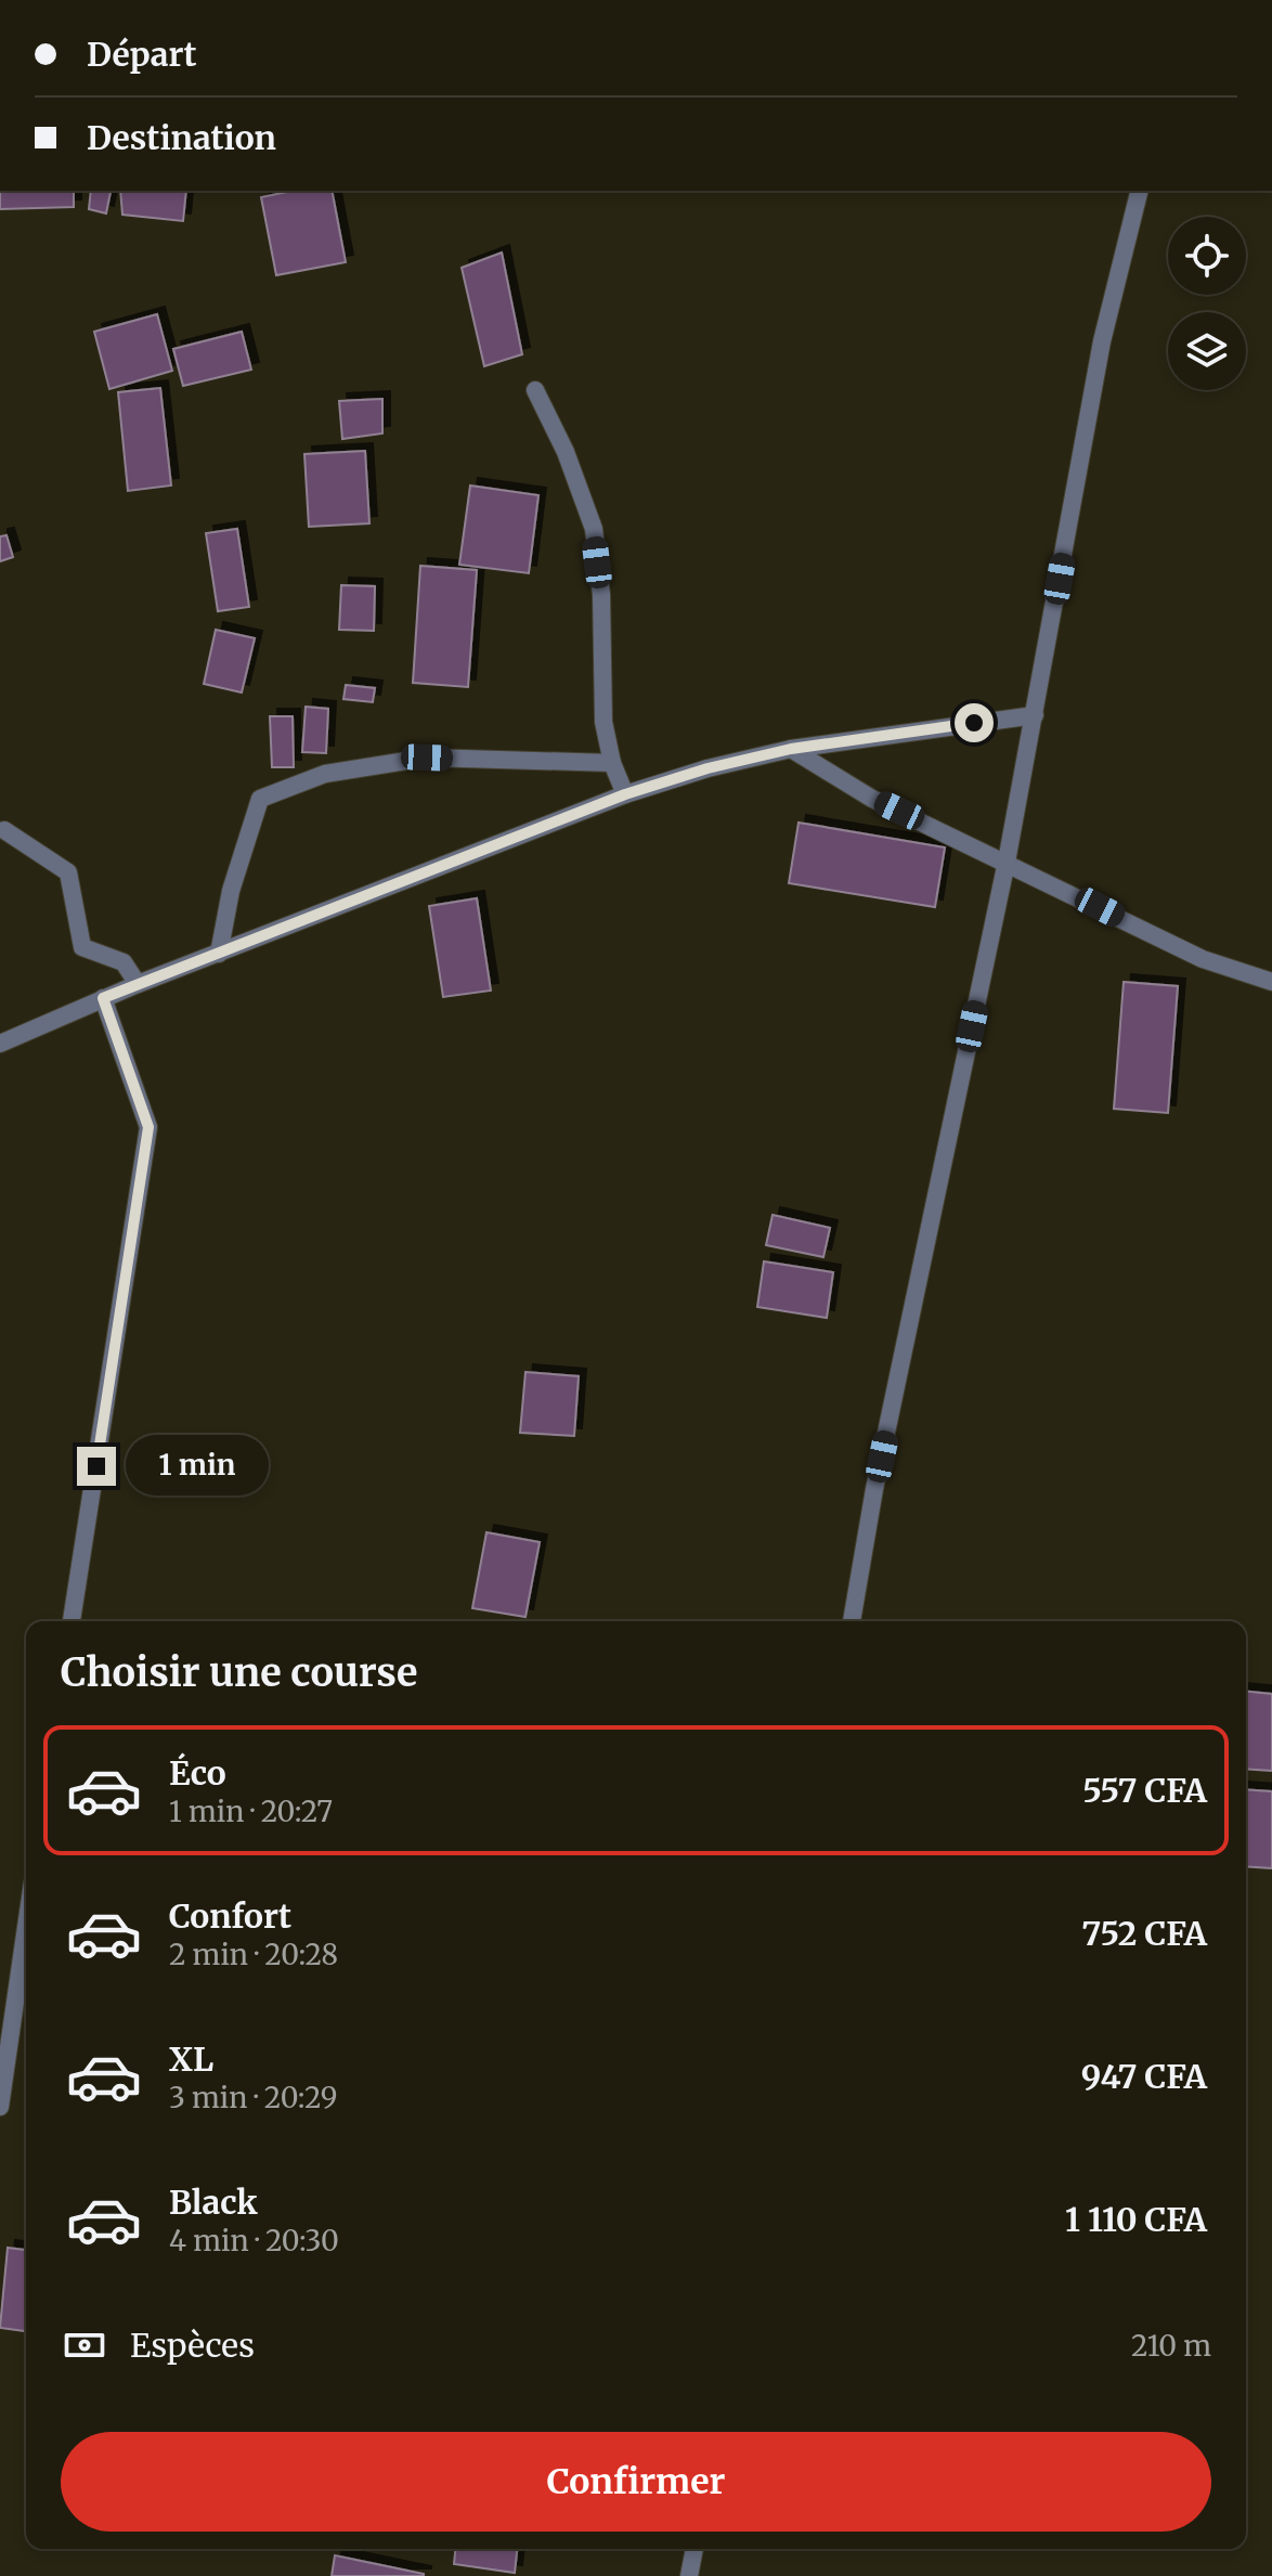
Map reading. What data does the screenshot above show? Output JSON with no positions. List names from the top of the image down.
{
  "page": {
    "banner": ["Départ", "Destination"],
    "bubble": "1 min",
    "heading": "Choisir une course",
    "list": [
      {
        "name": "Éco",
        "note": "1 min · 20:27",
        "value": "557 CFA"
      },
      {
        "name": "Confort",
        "note": "2 min · 20:28",
        "value": "752 CFA"
      },
      {
        "name": "XL",
        "note": "3 min · 20:29",
        "value": "947 CFA"
      },
      {
        "name": "Black",
        "note": "4 min · 20:30",
        "value": "1 110 CFA"
      }
    ],
    "pay": ["Espèces", "210 m"],
    "buttons": "Confirmer"
  }
}
